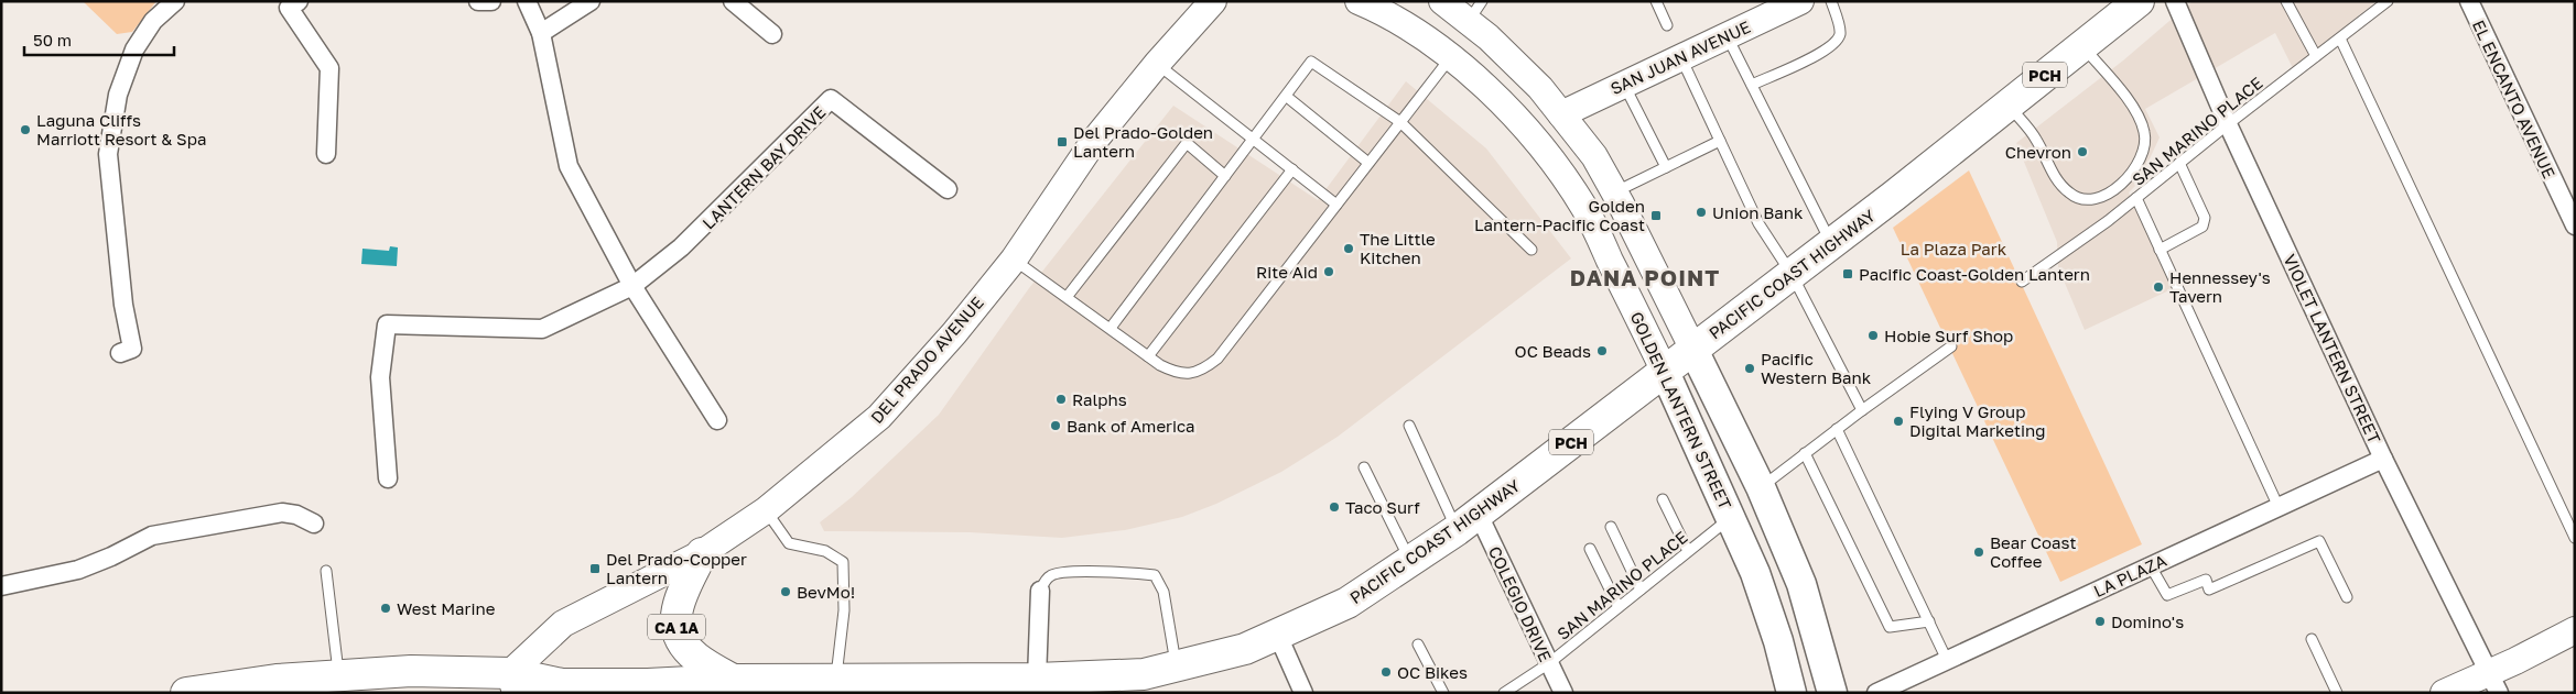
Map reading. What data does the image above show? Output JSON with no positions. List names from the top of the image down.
{
  "streets": {
    "highway": ["PCH", "PACIFIC COAST HIGHWAY", "CA 1A"],
    "main road": ["SAN JUAN AVENUE", "DEL PRADO AVENUE", "GOLDEN LANTERN STREET"],
    "street": [
      "EL ENCANTO AVENUE",
      "LANTERN BAY DRIVE",
      "VIOLET LANTERN STREET",
      "LA PLAZA",
      "COLEGIO DRIVE"
    ],
    "lane": ["SAN MARINO PLACE"]
  },
  "crossings": [
    ["SAN MARINO PLACE", "VIOLET LANTERN STREET"],
    ["SAN MARINO PLACE", "GOLDEN LANTERN STREET"],
    ["SAN MARINO PLACE", "COLEGIO DRIVE"],
    ["PACIFIC COAST HIGHWAY", "DEL PRADO AVENUE"],
    ["PACIFIC COAST HIGHWAY", "GOLDEN LANTERN STREET"],
    ["PACIFIC COAST HIGHWAY", "COLEGIO DRIVE"],
    ["PACIFIC COAST HIGHWAY", "CA 1A"],
    ["VIOLET LANTERN STREET", "LA PLAZA"],
    ["DEL PRADO AVENUE", "CA 1A"]
  ],
  "districts": ["DANA POINT"],
  "parks": ["La Plaza Park"],
  "places": {
    "other": [
      "Laguna Cliffs Marriott Resort & Spa",
      "Chevron",
      "Union Bank",
      "The Little Kitchen",
      "Rite Aid",
      "Hennessey's Tavern",
      "Hobie Surf Shop",
      "OC Beads",
      "Pacific Western Bank",
      "Ralphs",
      "Flying V Group Digital Marketing",
      "Bank of America",
      "Taco Surf",
      "Bear Coast Coffee",
      "BevMo!",
      "West Marine",
      "Domino's",
      "OC Bikes"
    ],
    "transit": [
      "Del Prado-Golden Lantern",
      "Golden Lantern-Pacific Coast",
      "Pacific Coast-Golden Lantern",
      "Del Prado-Copper Lantern"
    ]
  },
  "scale_bar": "50 m"
}
